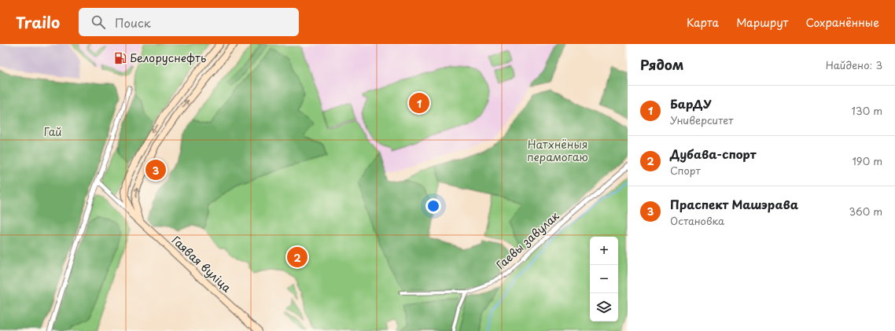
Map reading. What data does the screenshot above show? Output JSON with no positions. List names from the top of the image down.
{
  "streets": {
    "main road": ["Гаявая вуліца"],
    "street": ["Гаевы завулак"]
  },
  "parks": ["Гай", "Натхнёныя перамогаю"],
  "places": {
    "fuel station": ["Белоруснефть"]
  },
  "page": {
    "header": "Trailo",
    "search": "Поиск",
    "nav": ["Карта", "Маршрут", "Сохранённые"],
    "heading": ["Рядом", "Найдено: 3"],
    "list": [
      {
        "mark": "1",
        "name": "БарДУ",
        "note": "Университет",
        "value": "130 m"
      },
      {
        "mark": "2",
        "name": "Дубава-спорт",
        "note": "Спорт",
        "value": "190 m"
      },
      {
        "mark": "3",
        "name": "Праспект Машэрава",
        "note": "Остановка",
        "value": "360 m"
      }
    ],
    "pins": ["1", "3", "2"],
    "map_buttons": ["+", "−"]
  }
}
